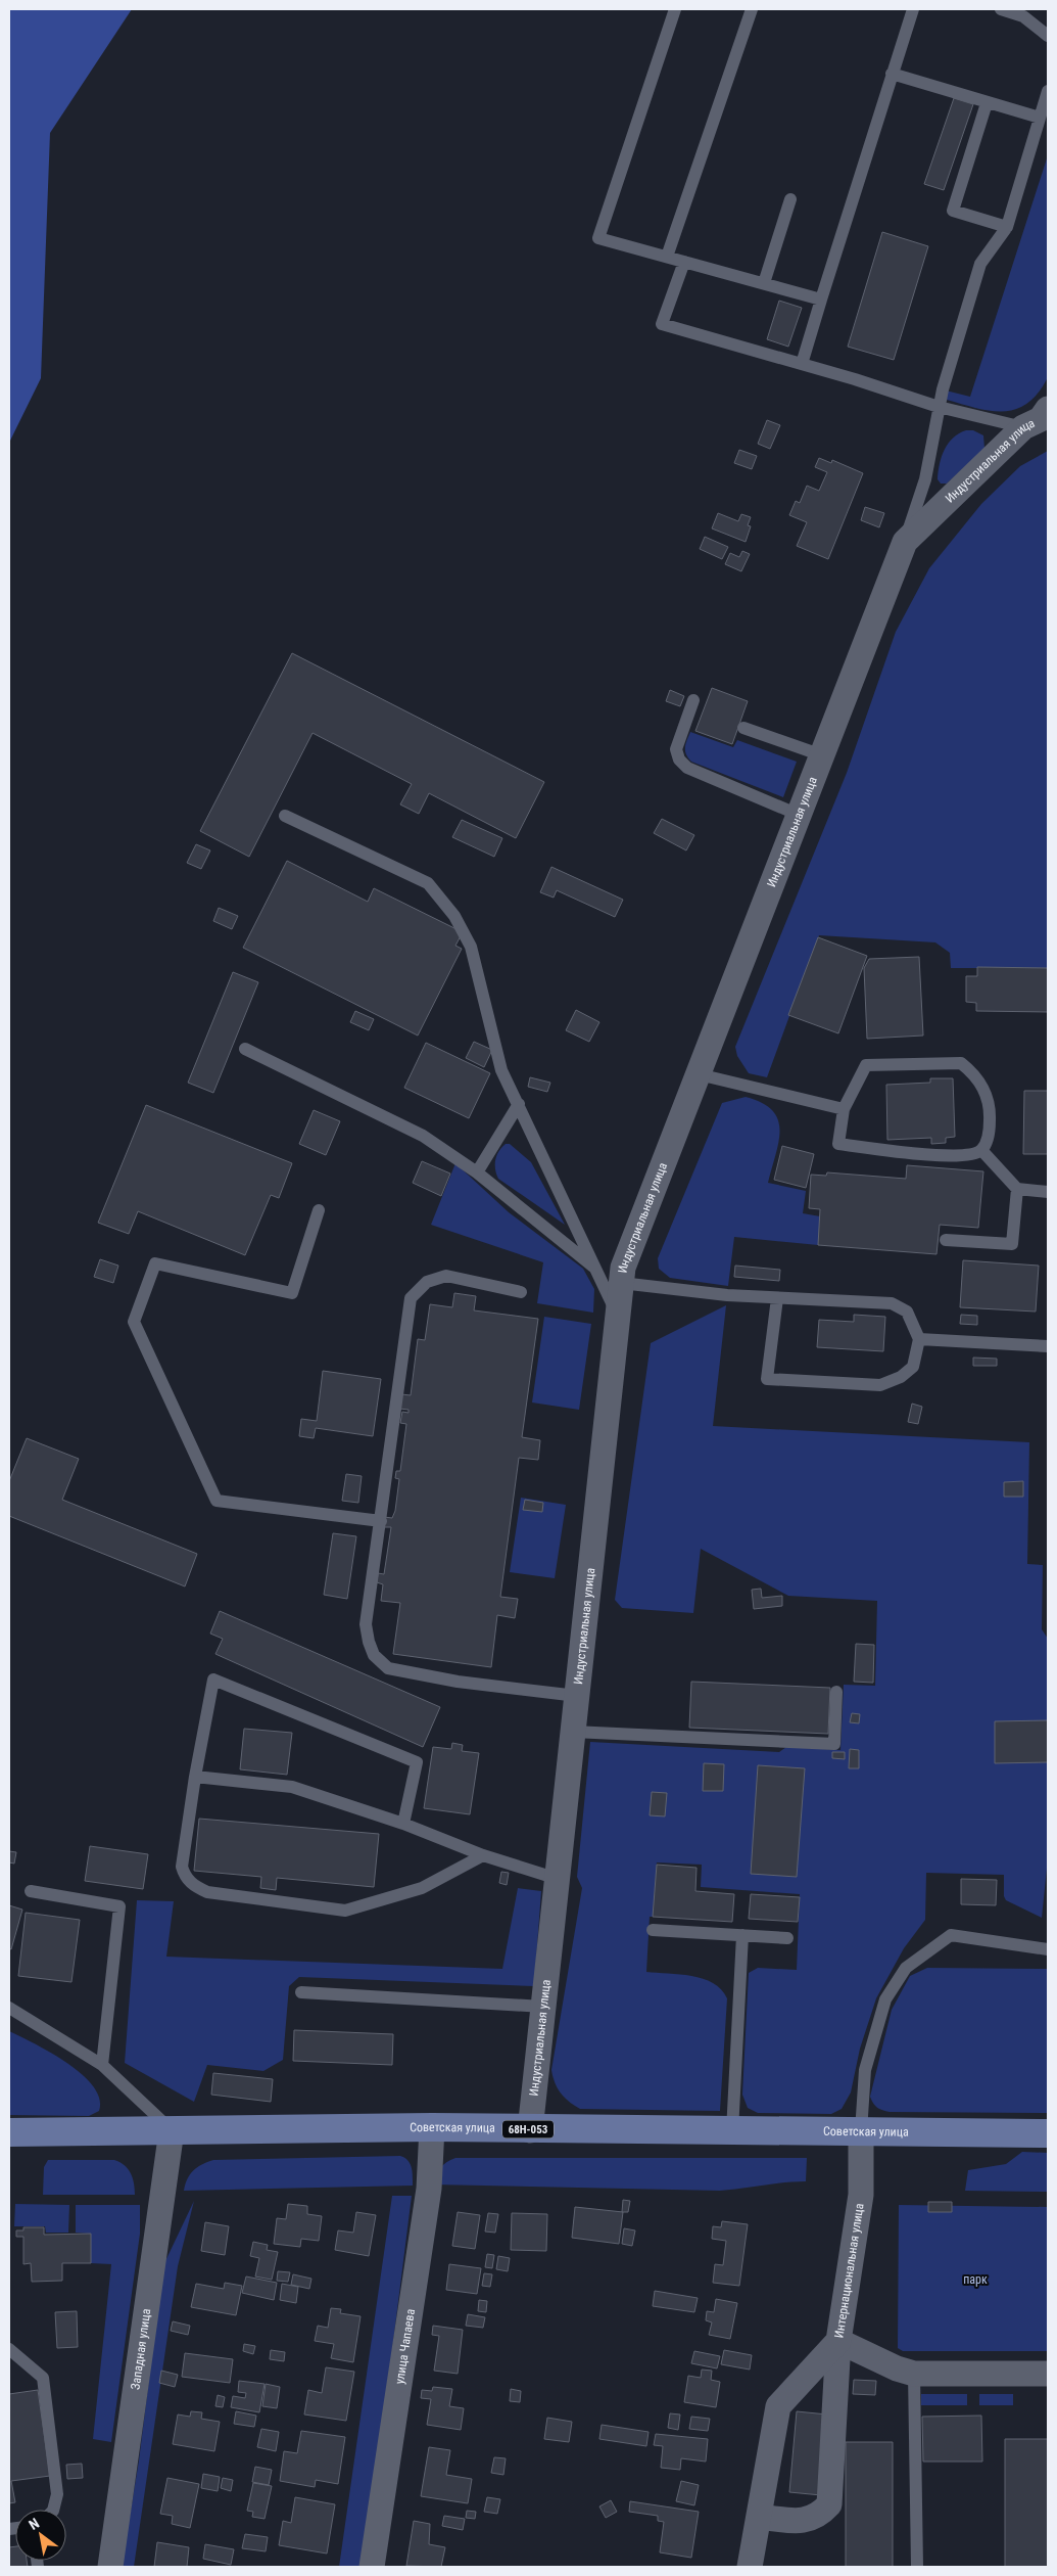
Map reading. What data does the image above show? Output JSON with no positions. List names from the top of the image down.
{
  "streets": {
    "main road": ["Советская улица", "68Н-053"],
    "street": [
      "Индустриальная улица",
      "Интернациональная улица",
      "улица Чапаева",
      "Западная улица"
    ]
  },
  "crossings": [
    ["Индустриальная улица", "Советская улица"],
    ["Советская улица", "Интернациональная улица"],
    ["Советская улица", "улица Чапаева"],
    ["Советская улица", "Западная улица"]
  ],
  "parks": ["парк"],
  "north": "top left"
}
